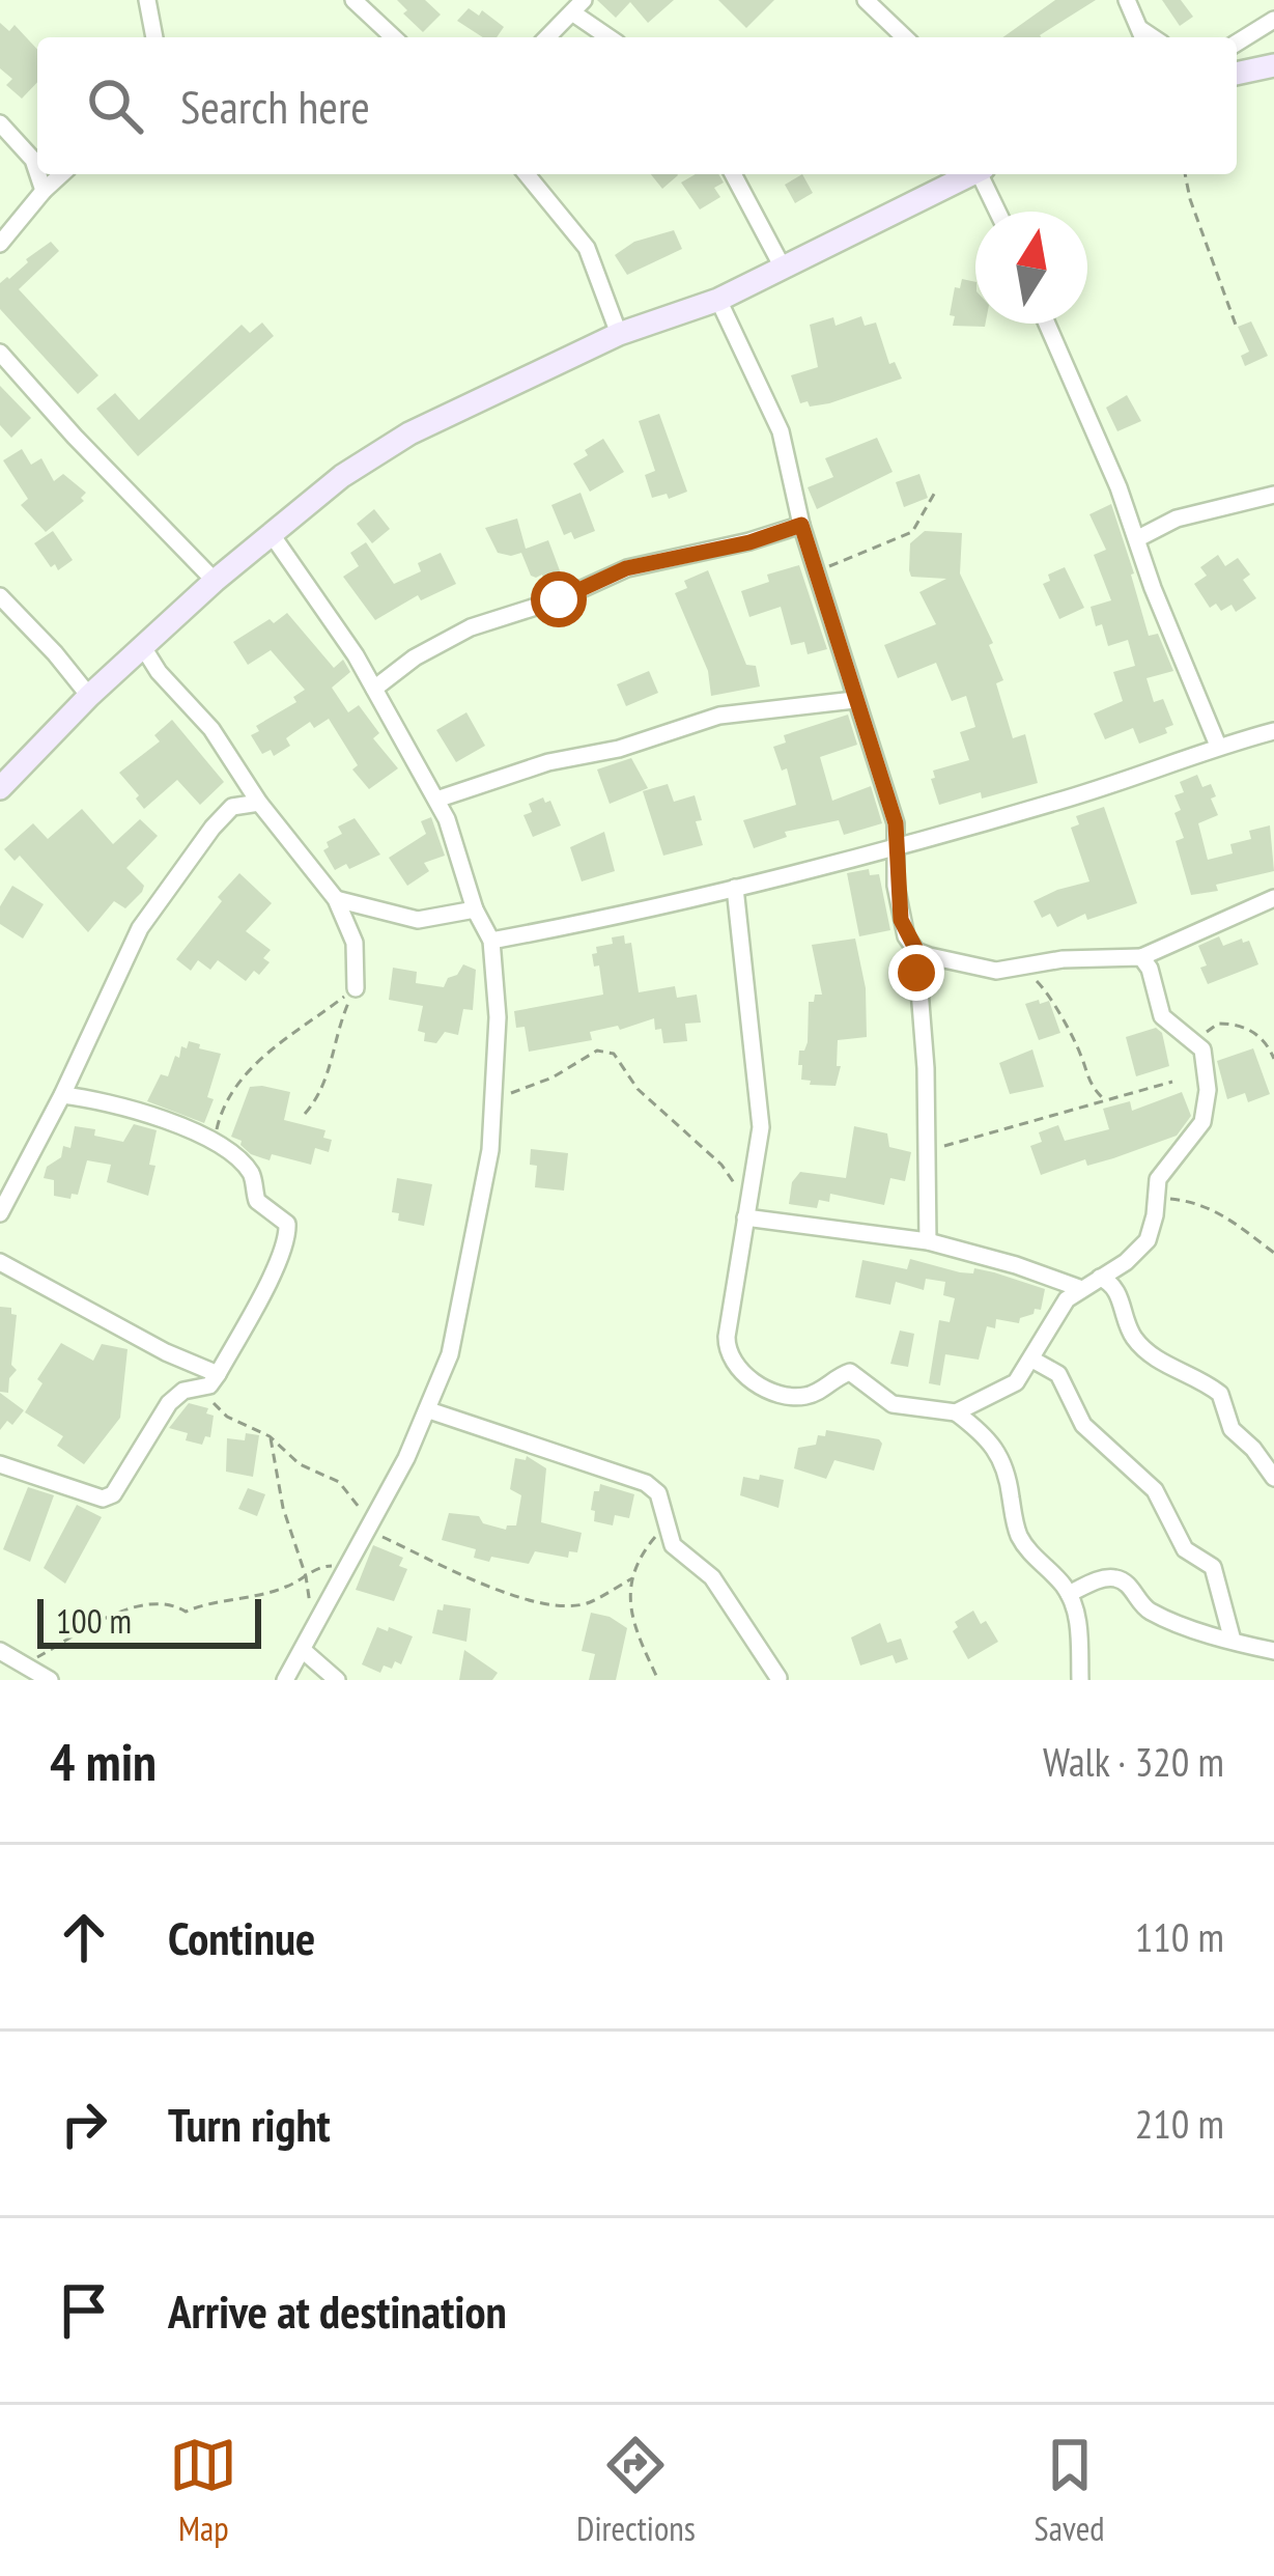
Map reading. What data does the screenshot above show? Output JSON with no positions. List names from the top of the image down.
{
  "scale_bar": "100 m",
  "north": "top",
  "page": {
    "search": "Search here",
    "scale": "100 m",
    "heading": ["4 min", "Walk · 320 m"],
    "list": [
      ["Continue", "110 m"],
      ["Turn right", "210 m"],
      "Arrive at destination"
    ],
    "nav": ["Map", "Directions", "Saved"]
  }
}
